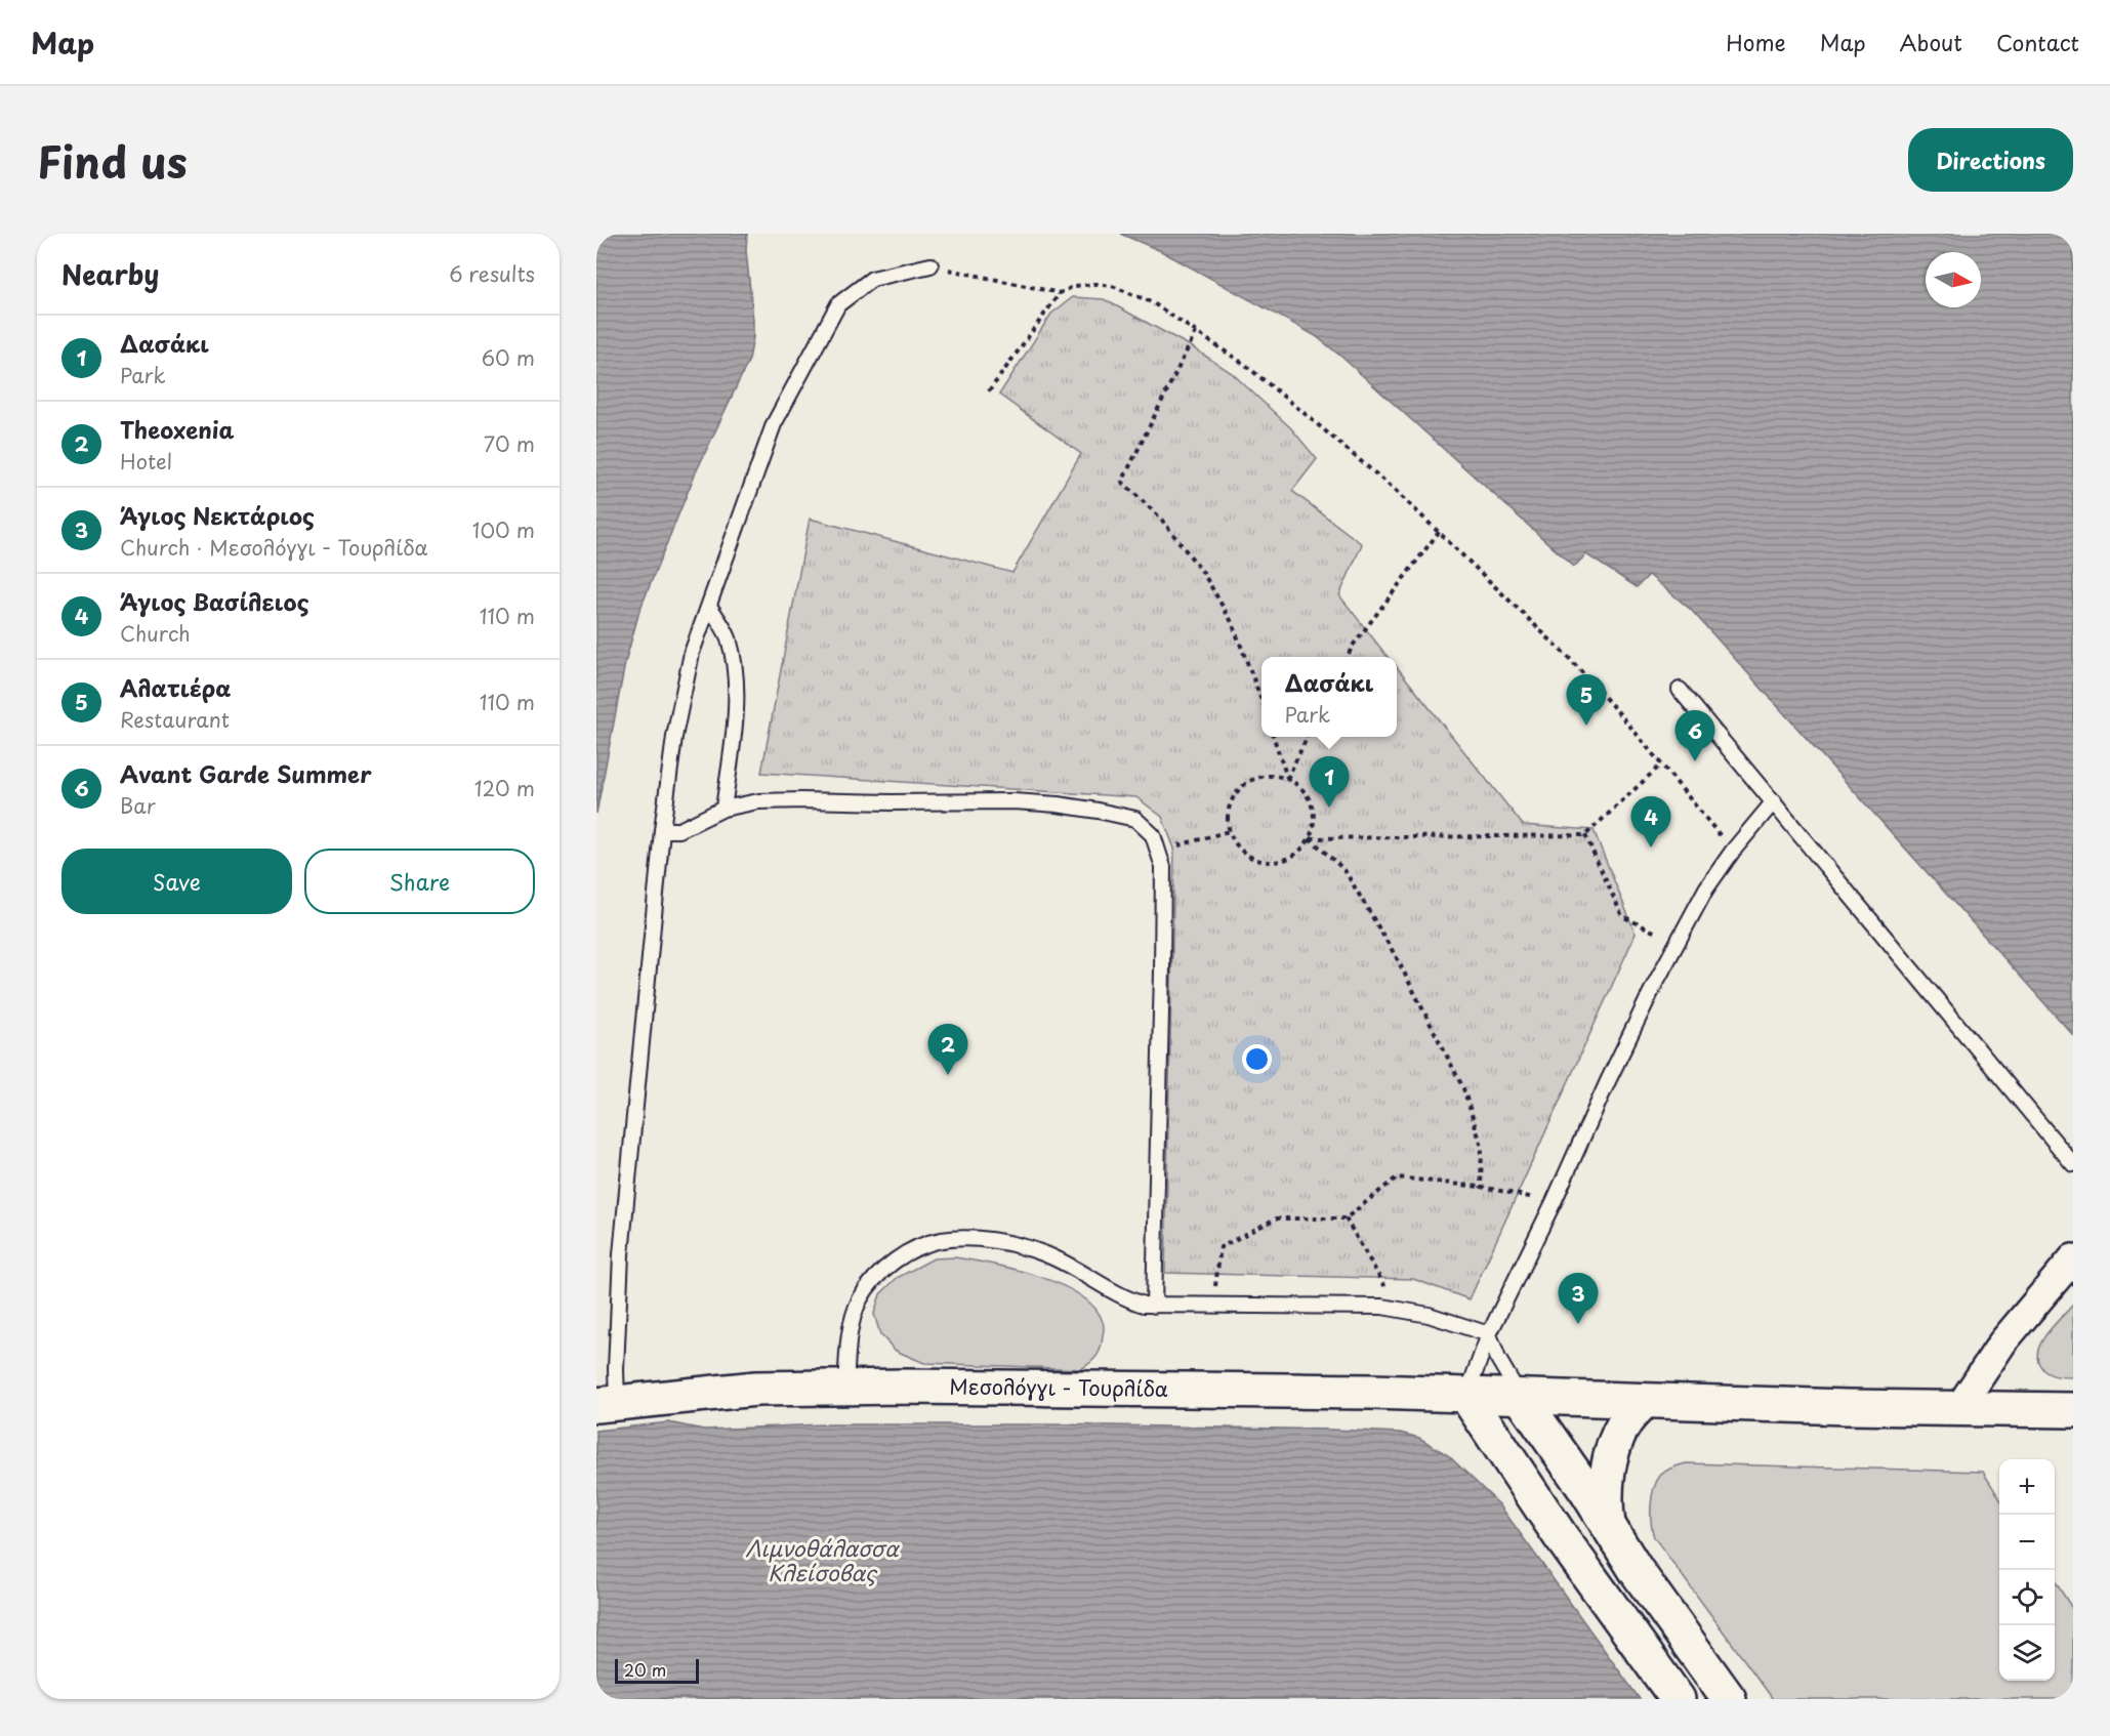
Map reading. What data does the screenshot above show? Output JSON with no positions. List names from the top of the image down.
{
  "streets": {
    "main road": ["Μεσολόγγι - Τουρλίδα"]
  },
  "water": ["Λιμνοθάλασσα Κλείσοβας"],
  "scale_bar": "20 m",
  "north": "right",
  "page": {
    "header": "Map",
    "nav": [
      "Home",
      "Map",
      "About",
      "Contact"
    ],
    "title": "Find us",
    "buttons": [
      "Directions",
      ["Save", "Share"]
    ],
    "heading": ["Nearby", "6 results"],
    "list": [
      {
        "mark": "1",
        "name": "Δασάκι",
        "note": "Park",
        "value": "60 m"
      },
      {
        "mark": "2",
        "name": "Theoxenia",
        "note": "Hotel",
        "value": "70 m"
      },
      {
        "mark": "3",
        "name": "Άγιος Νεκτάριος",
        "note": "Church · Μεσολόγγι - Τουρλίδα",
        "value": "100 m"
      },
      {
        "mark": "4",
        "name": "Άγιος Βασίλειος",
        "note": "Church",
        "value": "110 m"
      },
      {
        "mark": "5",
        "name": "Αλατιέρα",
        "note": "Restaurant",
        "value": "110 m"
      },
      {
        "mark": "6",
        "name": "Avant Garde Summer",
        "note": "Bar",
        "value": "120 m"
      }
    ],
    "popup": ["Δασάκι", "Park"],
    "pins": [
      "5",
      "6",
      "1",
      "4",
      "2",
      "3"
    ],
    "map_buttons": ["+", "−"],
    "scale": "20 m"
  }
}
